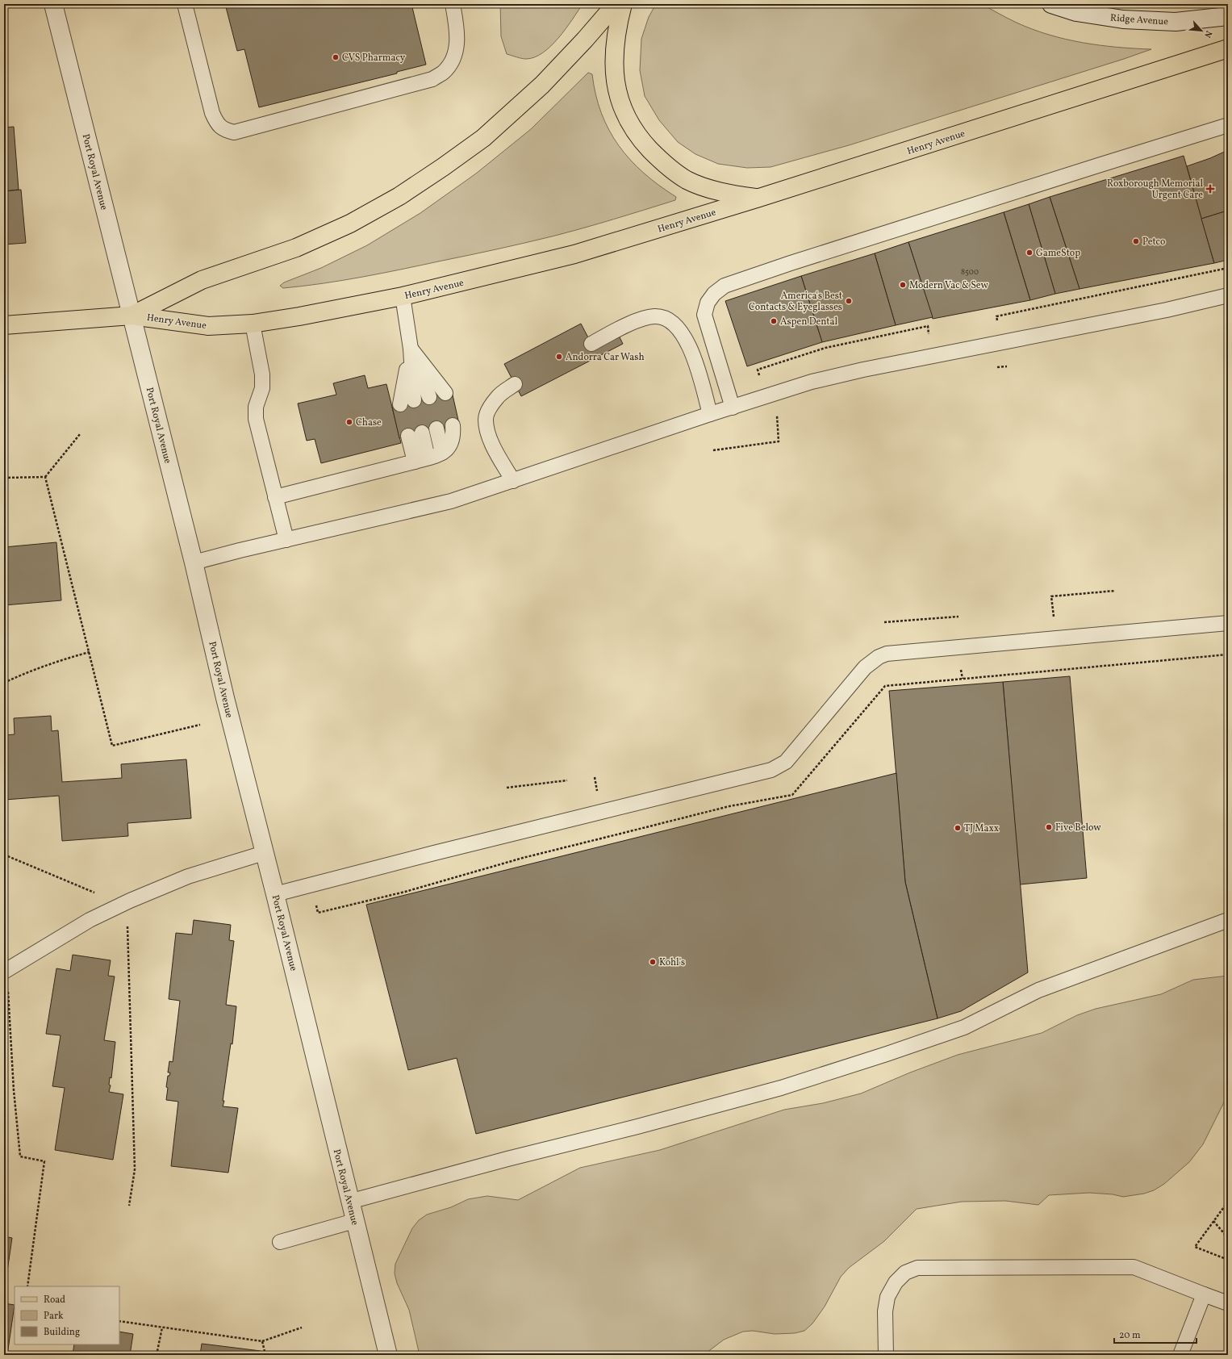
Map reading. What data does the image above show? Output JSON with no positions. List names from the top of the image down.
{
  "streets": {
    "main road": ["Henry Avenue"],
    "street": ["Ridge Avenue", "Port Royal Avenue"]
  },
  "crossings": [
    ["Henry Avenue", "Port Royal Avenue"]
  ],
  "places": {
    "other": [
      "CVS Pharmacy",
      "Petco",
      "GameStop",
      "Modern Vac & Sew",
      "America's Best Contacts & Eyeglasses",
      "Aspen Dental",
      "Andorra Car Wash",
      "Chase",
      "Five Below",
      "TJ Maxx",
      "Kohl's"
    ],
    "health": ["Roxborough Memorial Urgent Care"]
  },
  "house_numbers": ["8500"],
  "legend": ["Road", "Park", "Building"],
  "scale_bar": "20 m",
  "north": "bottom right"
}
